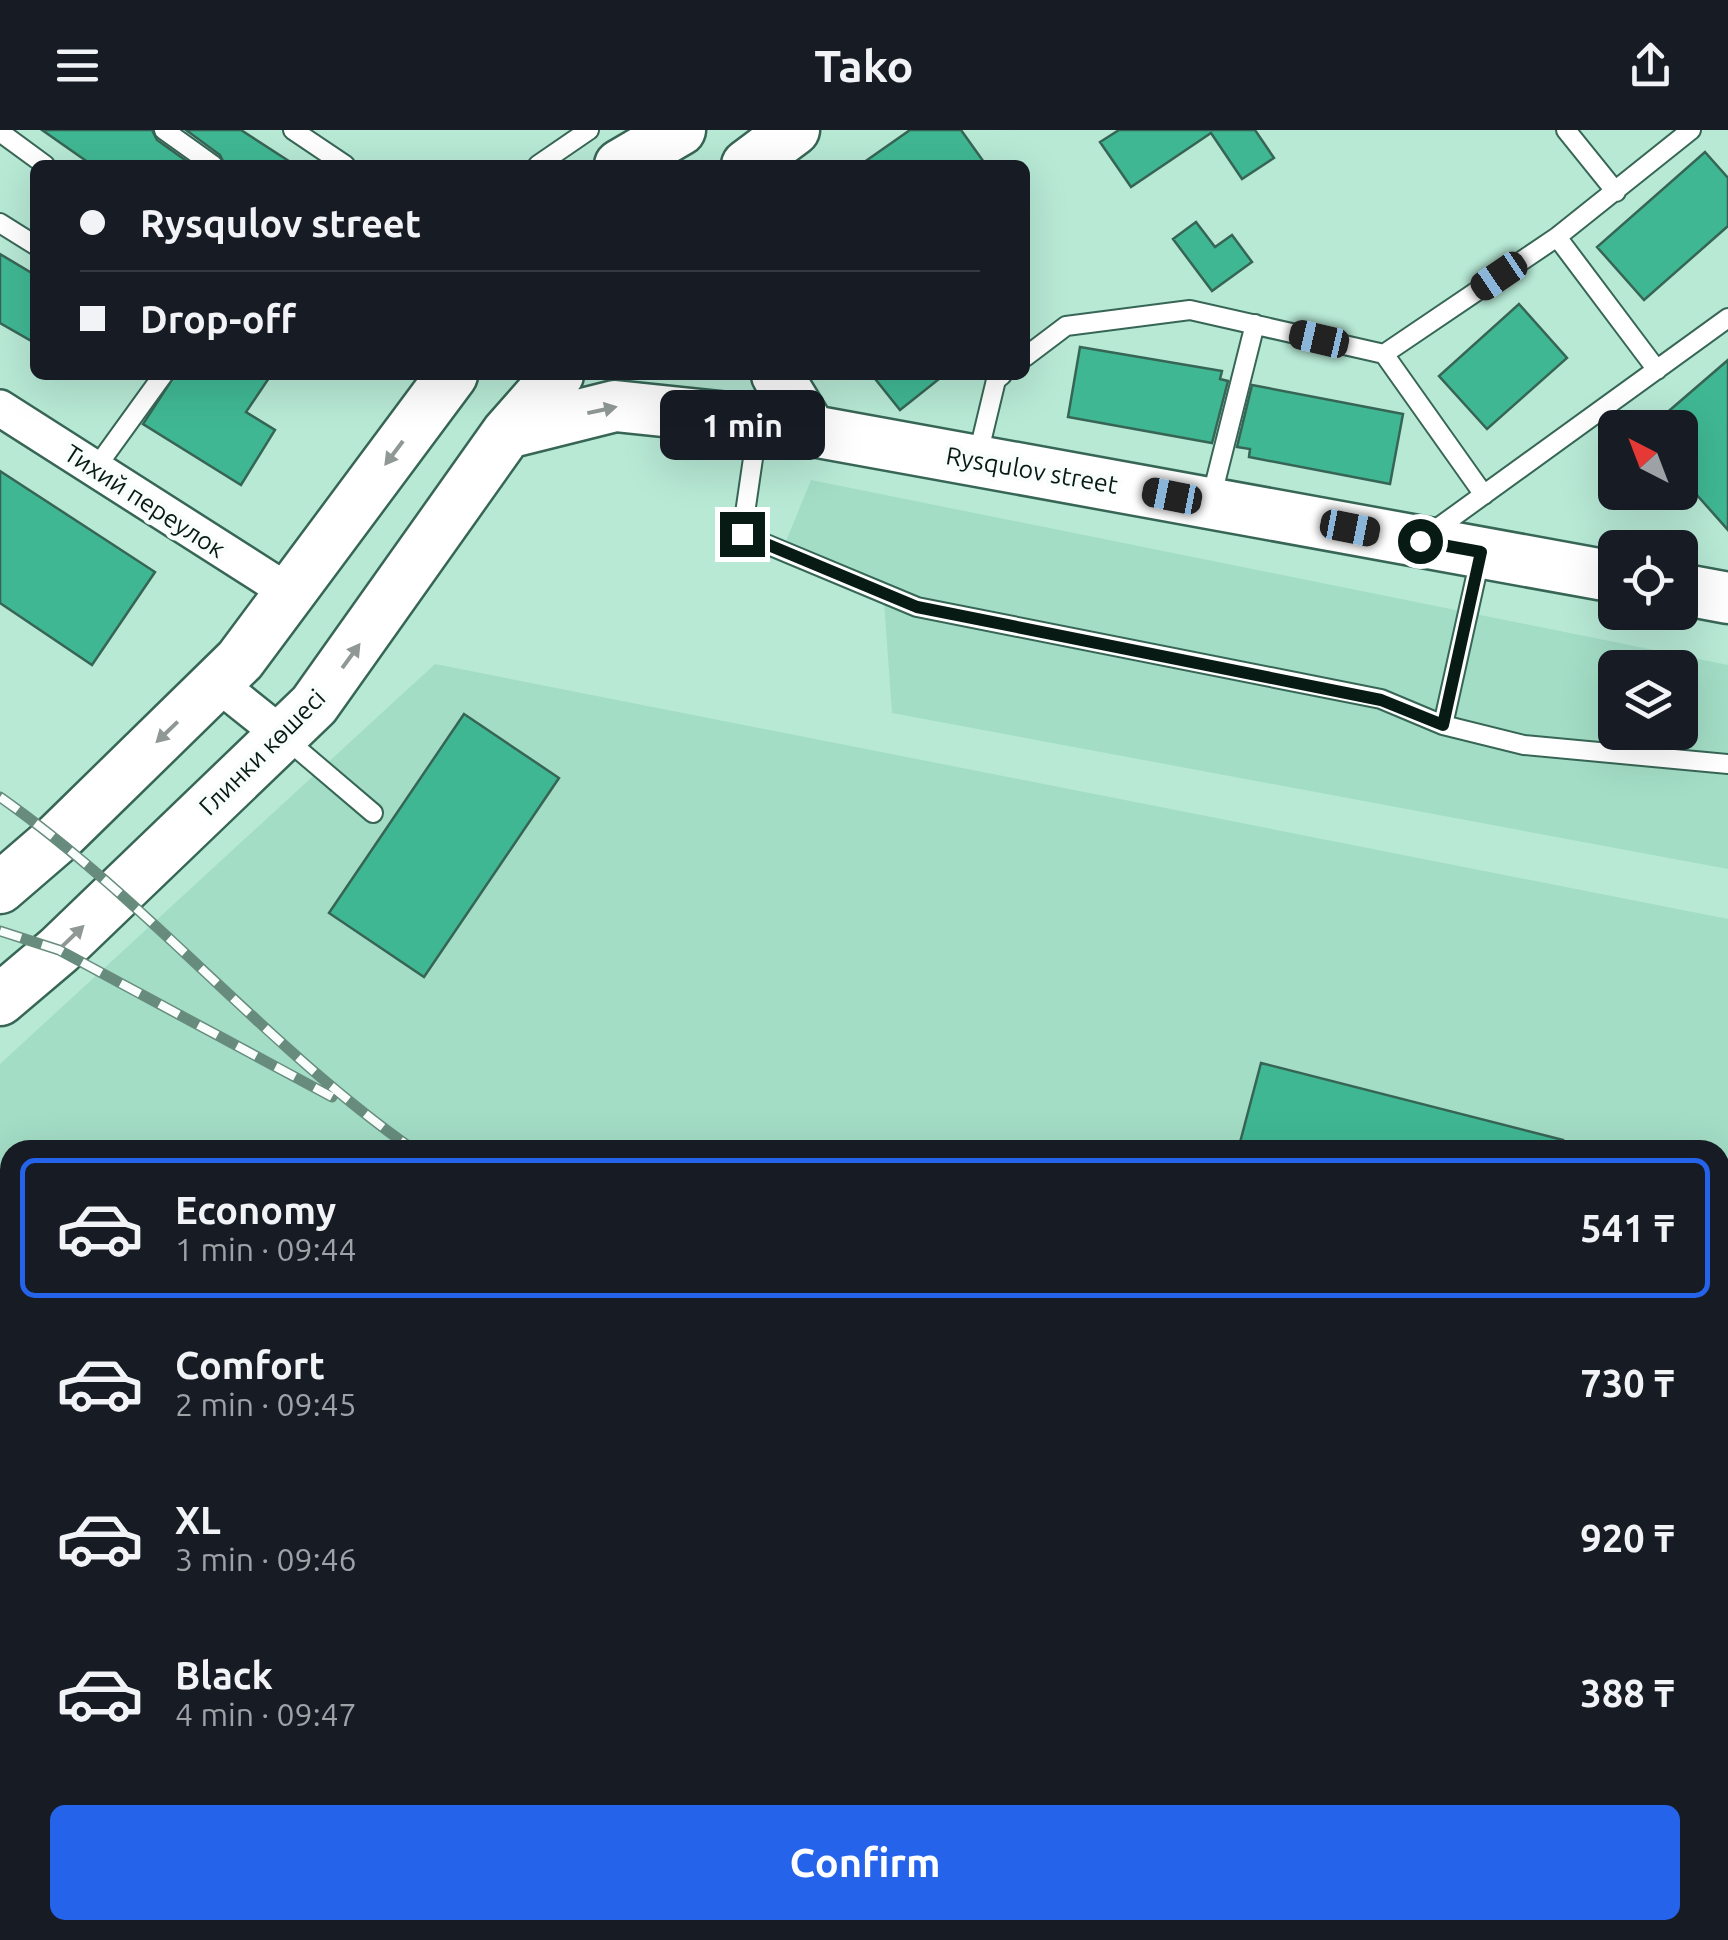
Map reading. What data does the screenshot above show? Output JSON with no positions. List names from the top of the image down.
{
  "streets": {
    "main road": ["Rysqulov street", "Глинки көшесі"],
    "street": ["Тихий переулок"]
  },
  "crossings": [
    ["Rysqulov street", "Глинки көшесі"]
  ],
  "north": "top left",
  "page": {
    "header": "Tako",
    "banner": ["Rysqulov street", "Drop-off"],
    "bubble": "1 min",
    "list": [
      {
        "name": "Economy",
        "note": "1 min · 09:44",
        "value": "541 ₸"
      },
      {
        "name": "Comfort",
        "note": "2 min · 09:45",
        "value": "730 ₸"
      },
      {
        "name": "XL",
        "note": "3 min · 09:46",
        "value": "920 ₸"
      },
      {
        "name": "Black",
        "note": "4 min · 09:47",
        "value": "388 ₸"
      }
    ],
    "buttons": "Confirm"
  }
}
